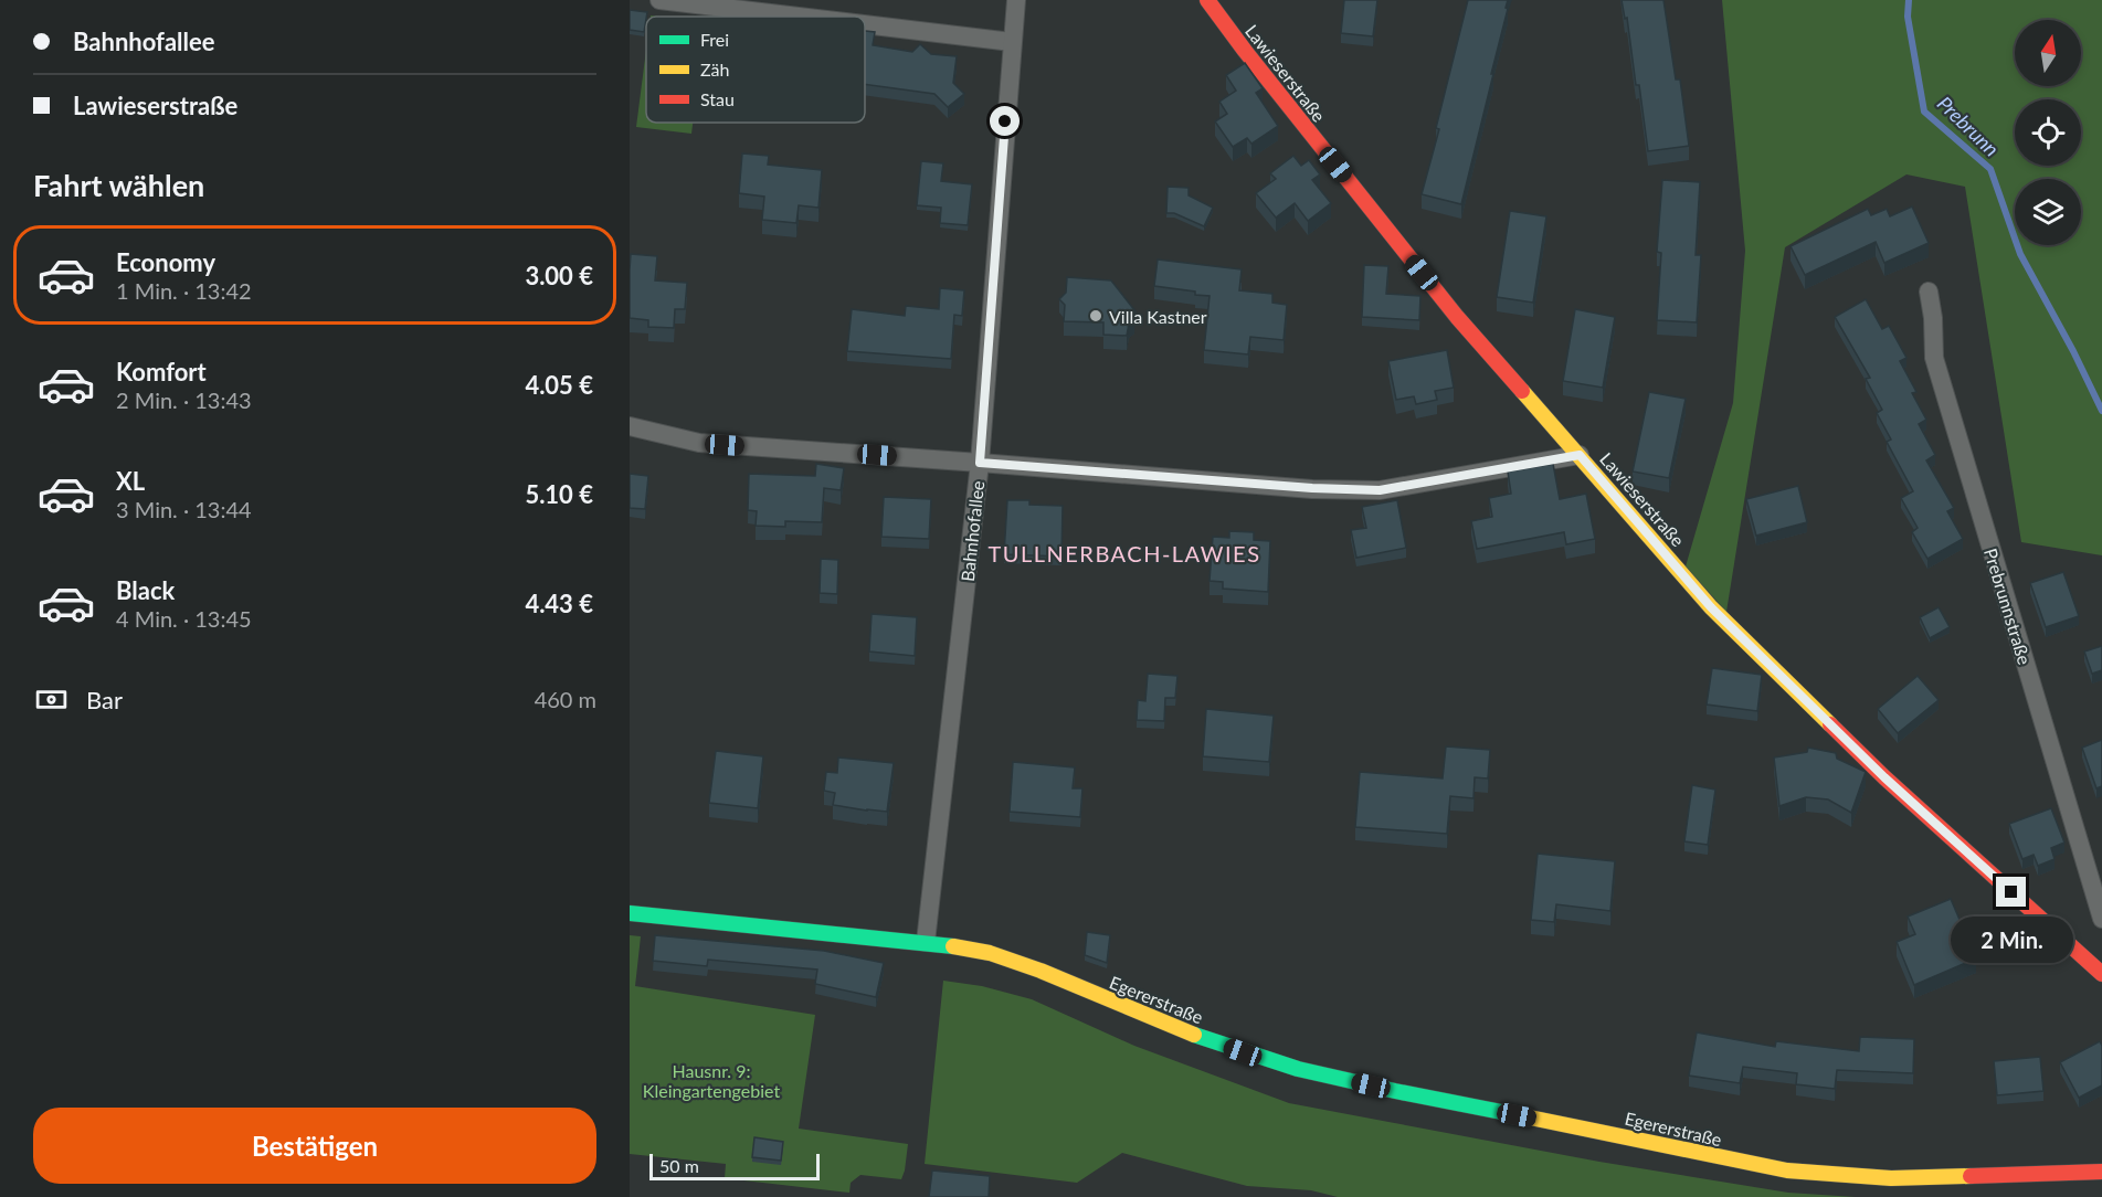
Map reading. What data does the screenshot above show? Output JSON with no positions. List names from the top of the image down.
{
  "streets": {
    "street": [
      "Lawieserstraße",
      "Bahnhofallee",
      "Prebrunnstraße",
      "Egererstraße"
    ]
  },
  "crossings": [
    ["Bahnhofallee", "Egererstraße"]
  ],
  "districts": ["TULLNERBACH-LAWIES"],
  "water": ["Prebrunn"],
  "parks": ["Hausnr. 9: Kleingartengebiet"],
  "places": ["Villa Kastner"],
  "legend": ["Frei", "Zäh", "Stau"],
  "scale_bar": "50 m",
  "north": "top",
  "page": {
    "banner": ["Bahnhofallee", "Lawieserstraße"],
    "heading": "Fahrt wählen",
    "list": [
      {
        "name": "Economy",
        "note": "1 Min. · 13:42",
        "value": "3.00 €"
      },
      {
        "name": "Komfort",
        "note": "2 Min. · 13:43",
        "value": "4.05 €"
      },
      {
        "name": "XL",
        "note": "3 Min. · 13:44",
        "value": "5.10 €"
      },
      {
        "name": "Black",
        "note": "4 Min. · 13:45",
        "value": "4.43 €"
      }
    ],
    "pay": ["Bar", "460 m"],
    "bubble": "2 Min.",
    "buttons": "Bestätigen",
    "scale": "50 m"
  }
}
